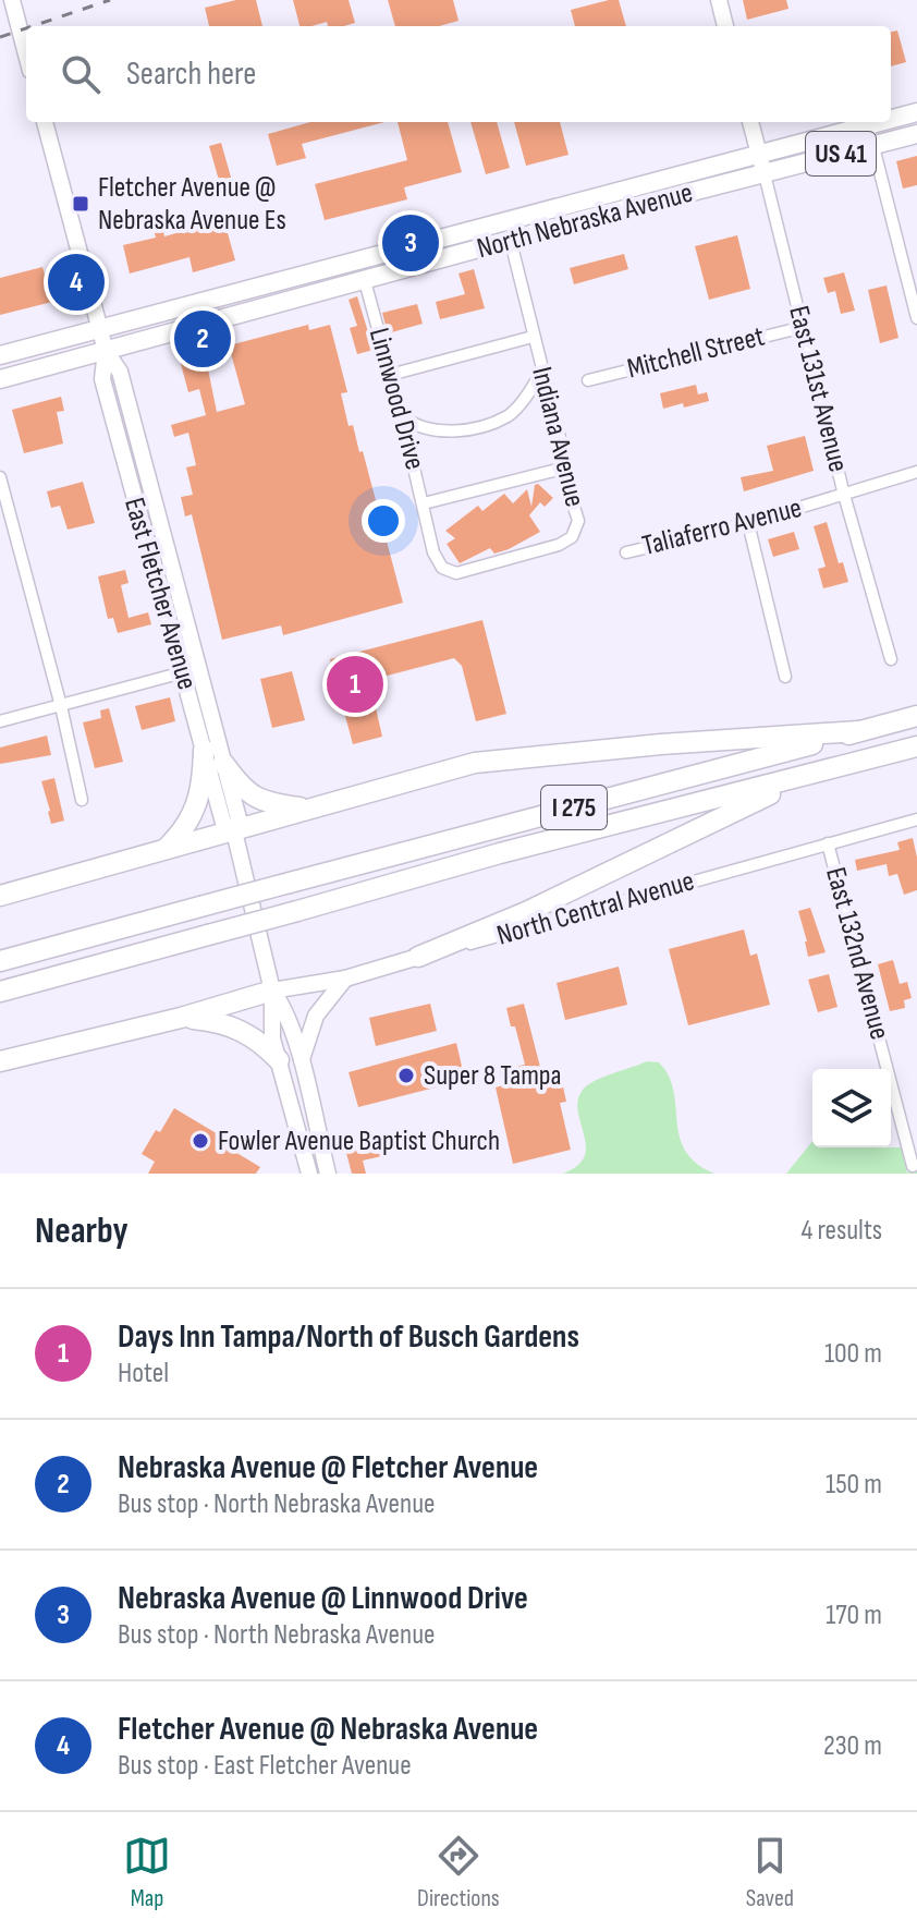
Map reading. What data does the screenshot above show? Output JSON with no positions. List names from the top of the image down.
{
  "streets": {
    "highway": ["I 275"],
    "main road": [
      "US 41",
      "North Nebraska Avenue",
      "East 131st Avenue",
      "East Fletcher Avenue",
      "North Central Avenue"
    ],
    "street": [
      "Mitchell Street",
      "Linnwood Drive",
      "Indiana Avenue",
      "Taliaferro Avenue",
      "East 132nd Avenue"
    ]
  },
  "crossings": [
    ["North Nebraska Avenue", "East 131st Avenue"],
    ["North Nebraska Avenue", "Linnwood Drive"],
    ["North Nebraska Avenue", "Indiana Avenue"],
    ["North Nebraska Avenue", "East Fletcher Avenue"],
    ["Mitchell Street", "East 131st Avenue"],
    ["East 131st Avenue", "Taliaferro Avenue"],
    ["Linnwood Drive", "Indiana Avenue"],
    ["East Fletcher Avenue", "North Central Avenue"],
    ["North Central Avenue", "East 132nd Avenue"]
  ],
  "places": {
    "transit": ["Fletcher Avenue @ Nebraska Avenue Es"],
    "other": ["Super 8 Tampa", "Fowler Avenue Baptist Church"]
  },
  "page": {
    "search": "Search here",
    "pins": [
      "3",
      "4",
      "2",
      "1"
    ],
    "heading": ["Nearby", "4 results"],
    "list": [
      {
        "mark": "1",
        "name": "Days Inn Tampa/North of Busch Gardens",
        "note": "Hotel",
        "value": "100 m"
      },
      {
        "mark": "2",
        "name": "Nebraska Avenue @ Fletcher Avenue",
        "note": "Bus stop · North Nebraska Avenue",
        "value": "150 m"
      },
      {
        "mark": "3",
        "name": "Nebraska Avenue @ Linnwood Drive",
        "note": "Bus stop · North Nebraska Avenue",
        "value": "170 m"
      },
      {
        "mark": "4",
        "name": "Fletcher Avenue @ Nebraska Avenue",
        "note": "Bus stop · East Fletcher Avenue",
        "value": "230 m"
      }
    ],
    "nav": ["Map", "Directions", "Saved"]
  }
}
